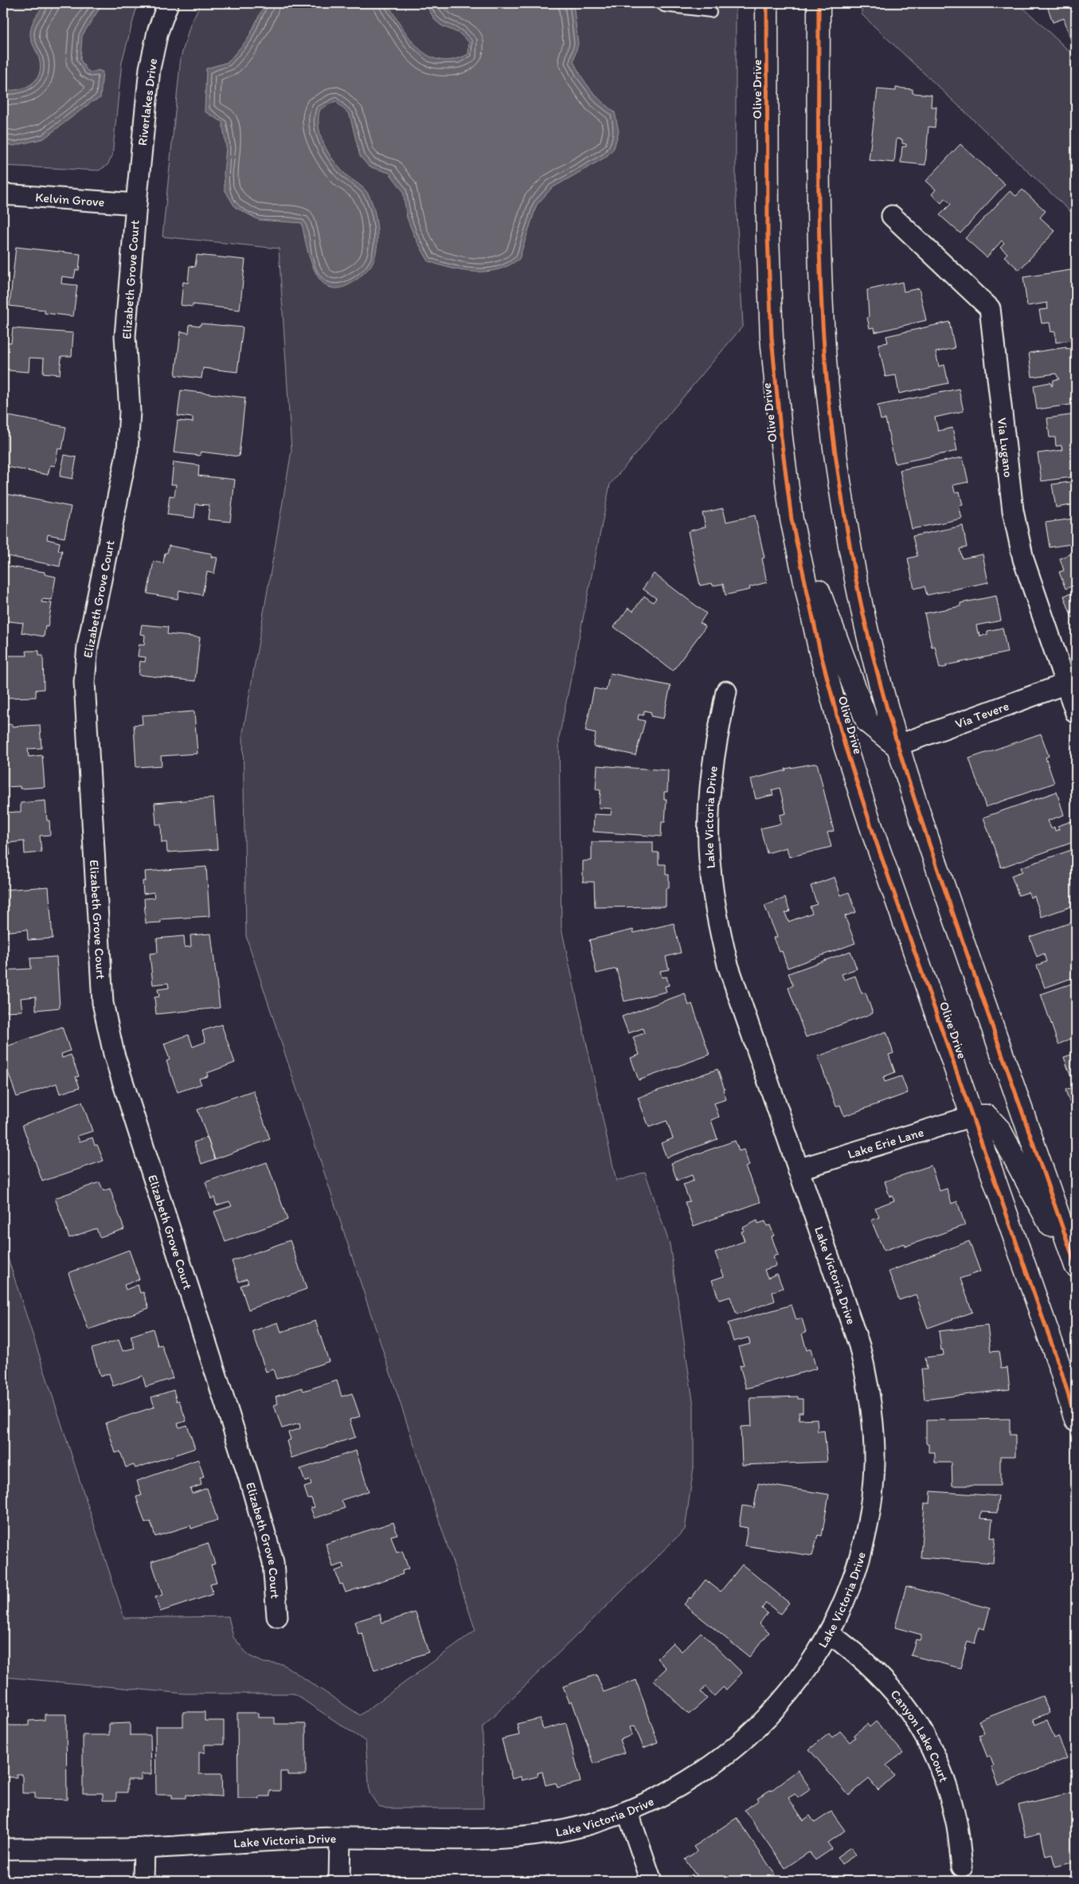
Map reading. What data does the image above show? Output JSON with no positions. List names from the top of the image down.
{
  "streets": {
    "main road": ["Olive Drive"],
    "street": [
      "Riverlakes Drive",
      "Kelvin Grove",
      "Elizabeth Grove Court",
      "Via Lugano",
      "Via Tevere",
      "Lake Victoria Drive",
      "Lake Erie Lane",
      "Canyon Lake Court"
    ]
  },
  "crossings": [
    ["Olive Drive", "Lake Erie Lane"],
    ["Riverlakes Drive", "Kelvin Grove"],
    ["Riverlakes Drive", "Elizabeth Grove Court"],
    ["Kelvin Grove", "Elizabeth Grove Court"],
    ["Via Lugano", "Via Tevere"],
    ["Lake Victoria Drive", "Lake Erie Lane"],
    ["Lake Victoria Drive", "Canyon Lake Court"]
  ]
}
